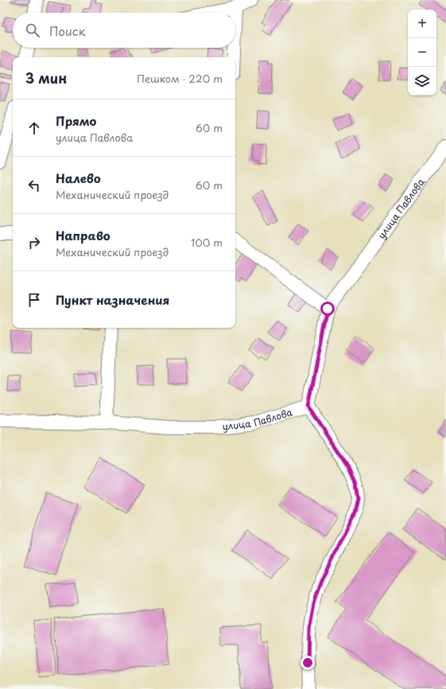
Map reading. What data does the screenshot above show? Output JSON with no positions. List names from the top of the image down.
{
  "streets": {
    "street": ["улица Павлова"]
  },
  "page": {
    "map_buttons": ["+", "−"],
    "search": "Поиск",
    "heading": ["3 мин", "Пешком · 220 m"],
    "list": [
      ["Прямо", "улица Павлова", "60 m"],
      ["Налево", "Механический проезд", "60 m"],
      ["Направо", "Механический проезд", "100 m"],
      "Пункт назначения"
    ]
  }
}
